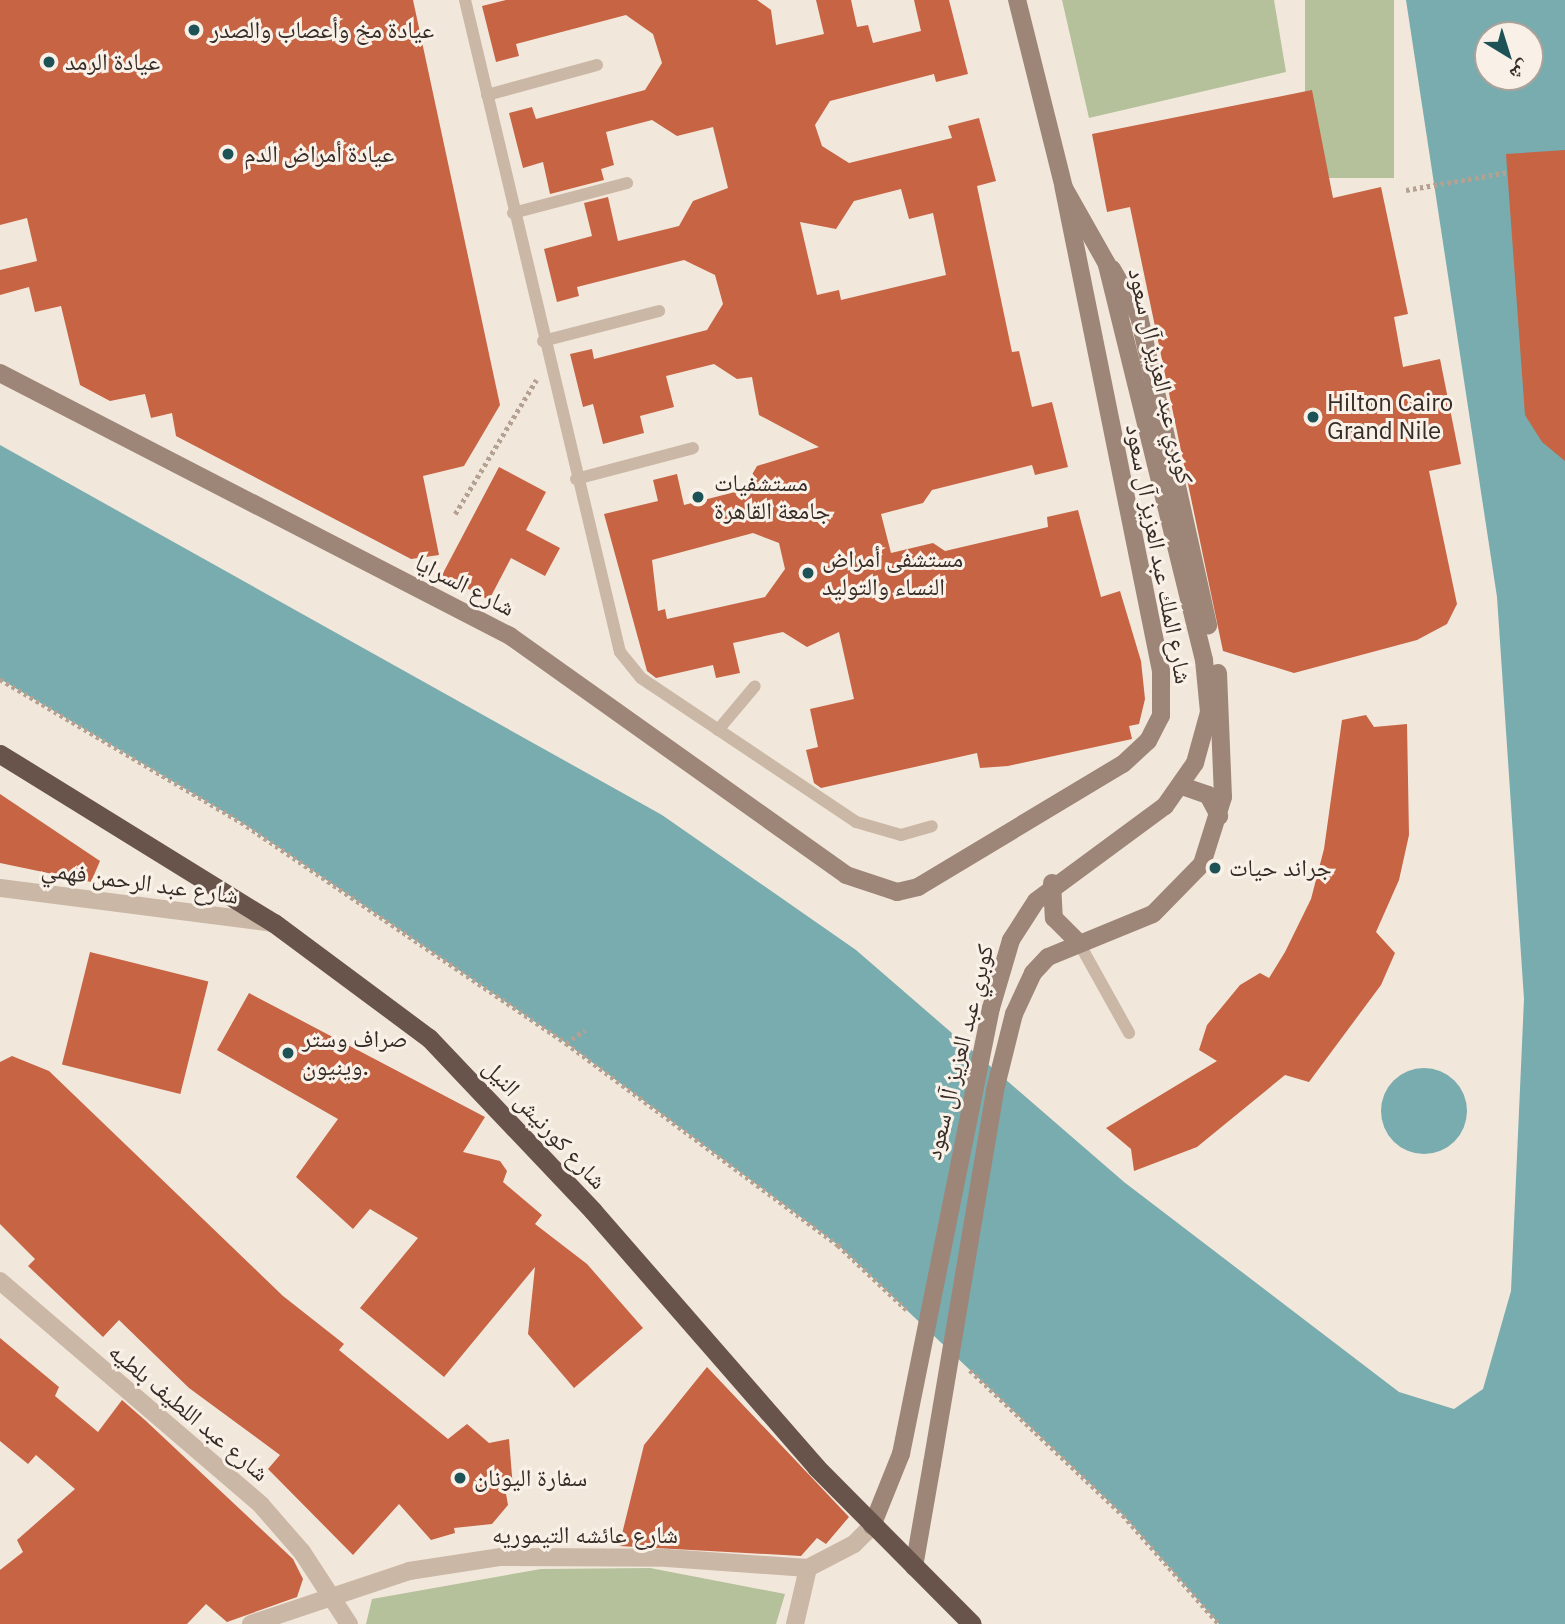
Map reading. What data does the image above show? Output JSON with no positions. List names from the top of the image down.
{
  "streets": {
    "highway": ["شارع كورنيش النيل"],
    "main road": ["كوبري عبد العزيز آل سعود", "شارع الملك عبد العزيز آل سعود", "شارع السرايا"],
    "street": ["شارع عبد الرحمن فهمي", "شارع عبد اللطيف بلطيه", "شارع عائشه التيموريه"]
  },
  "crossings": [
    ["كوبري عبد العزيز آل سعود", "شارع الملك عبد العزيز آل سعود"],
    ["كوبري عبد العزيز آل سعود", "شارع كورنيش النيل"],
    ["شارع الملك عبد العزيز آل سعود", "شارع السرايا"],
    ["شارع عبد الرحمن فهمي", "شارع كورنيش النيل"],
    ["شارع عبد اللطيف بلطيه", "شارع عائشه التيموريه"]
  ],
  "places": [
    "عيادة مخ وأعصاب والصدر",
    "عيادة الرمد",
    "عيادة أمراض الدم",
    "Hilton Cairo Grand Nile",
    "مستشفيات جامعة القاهرة",
    "مستشفى أمراض النساء والتوليد",
    "جراند حيات",
    "صراف وستر وينيون.",
    "سفارة اليونان"
  ],
  "north": "bottom right"
}
